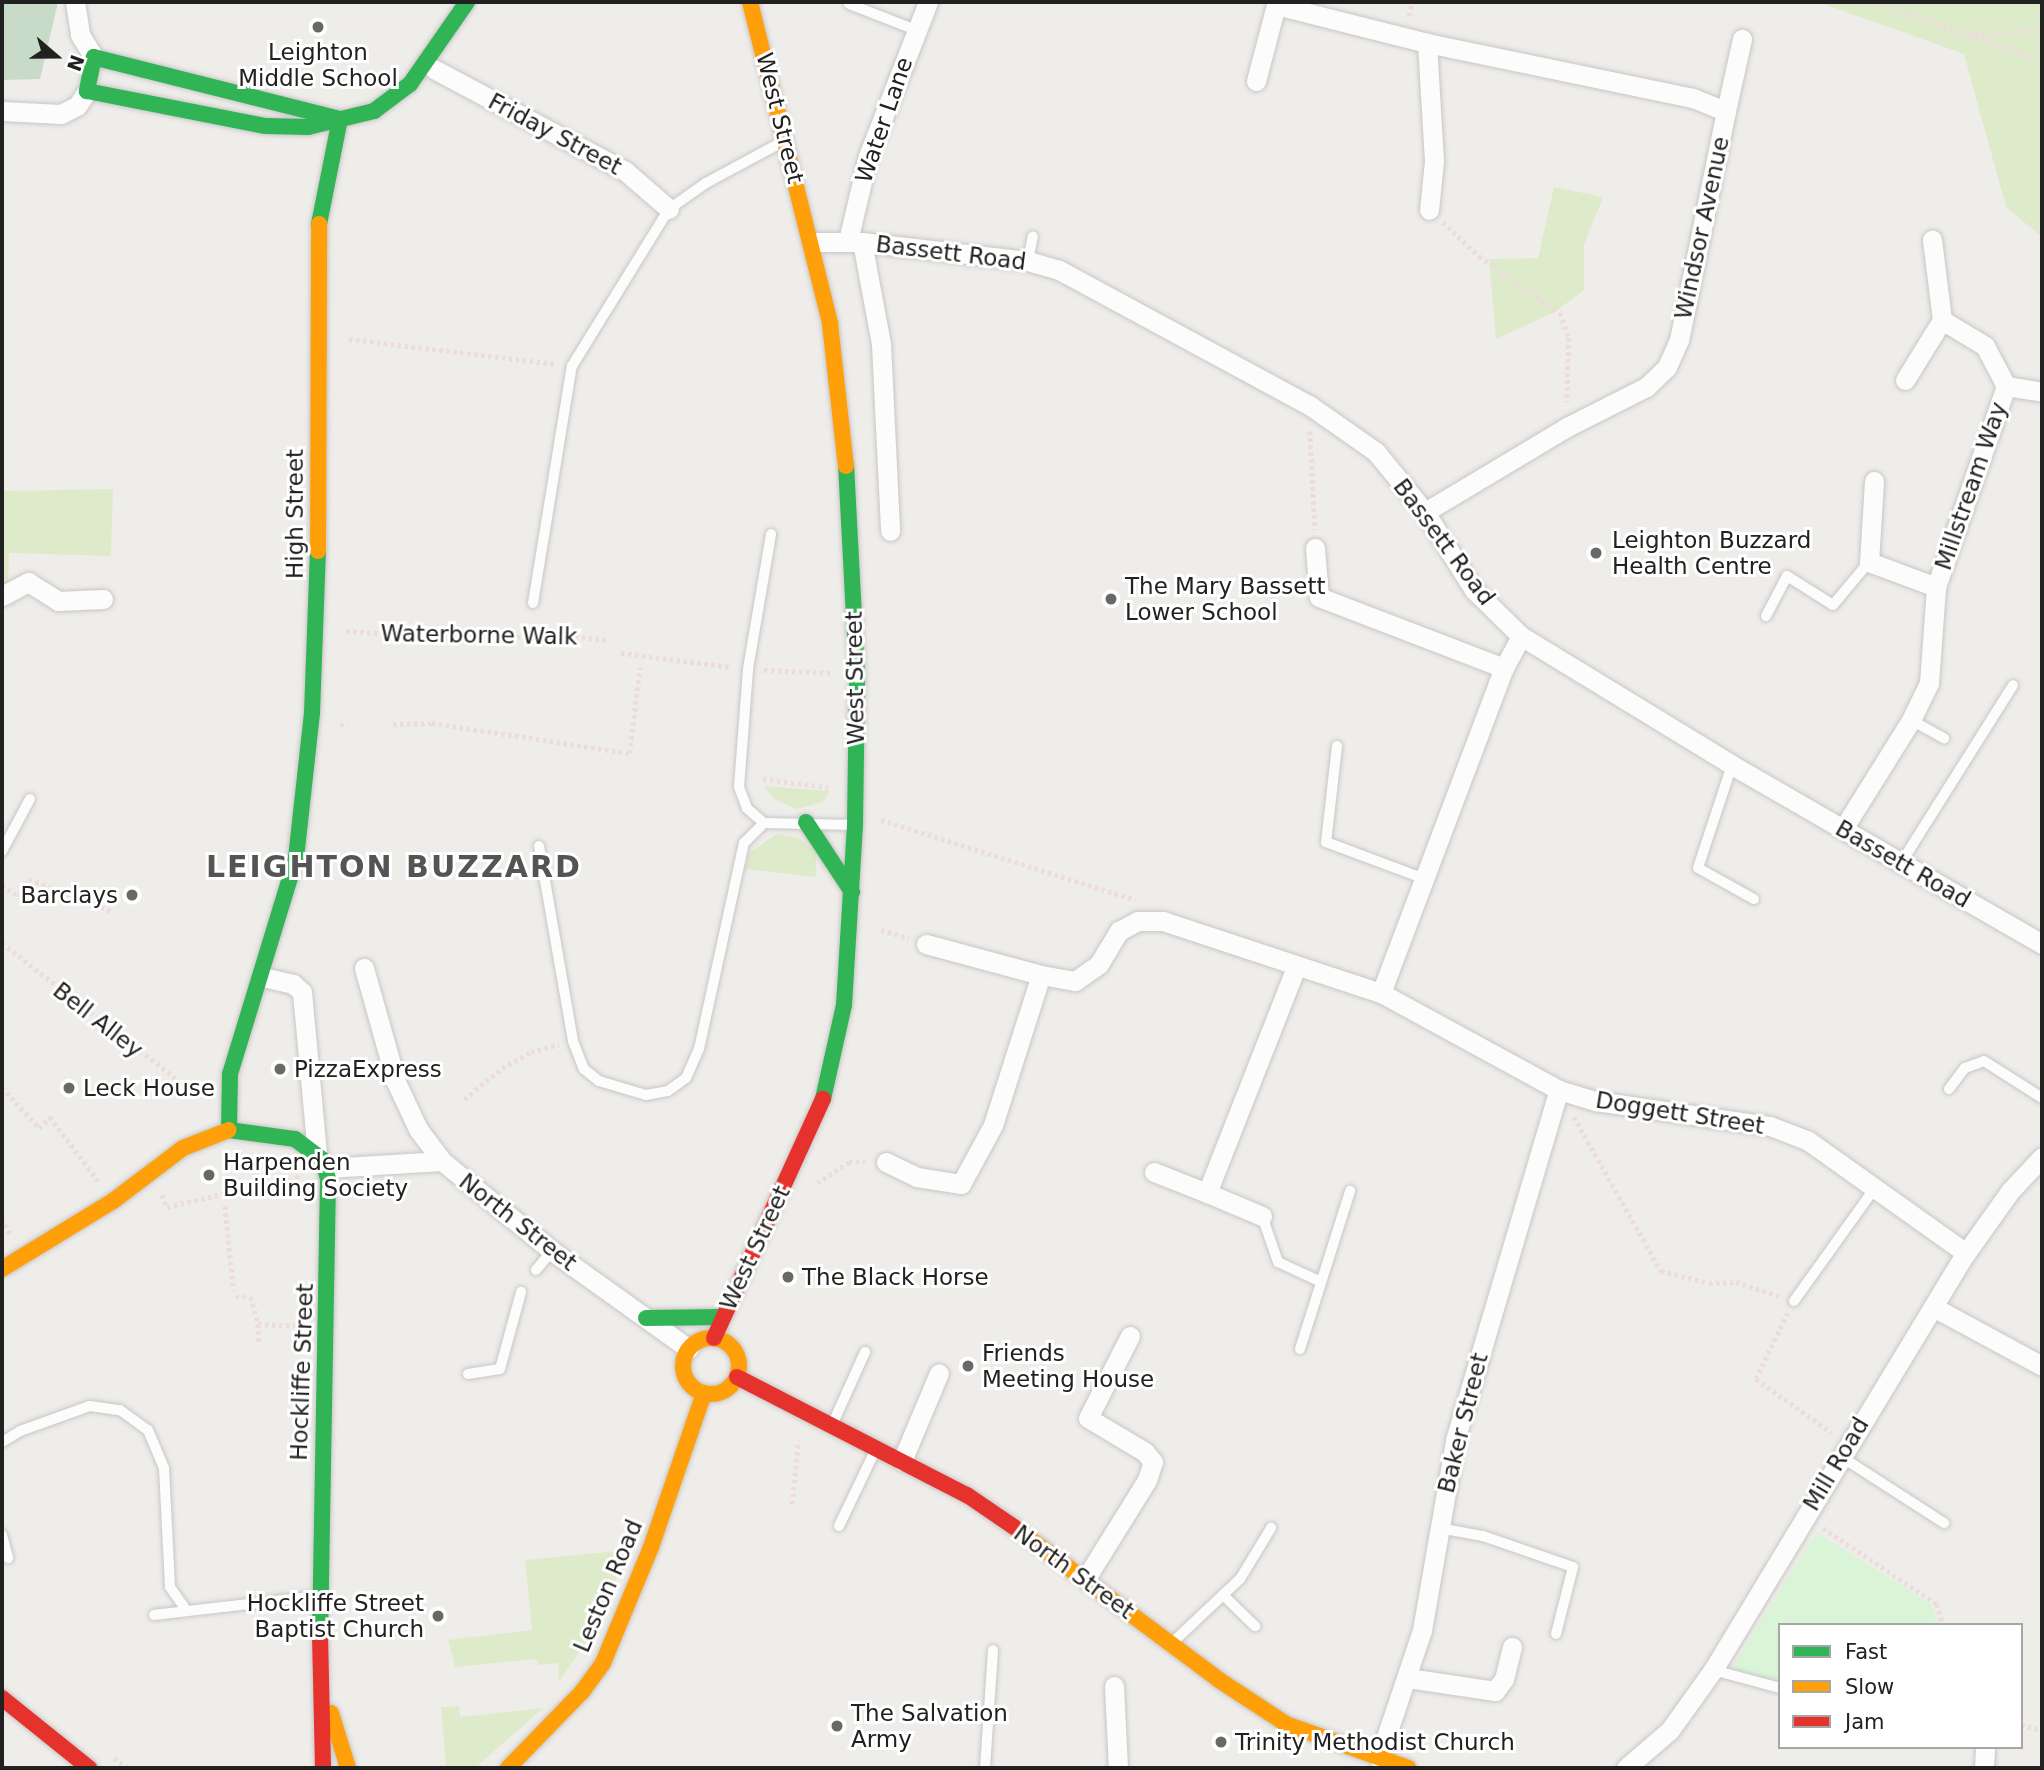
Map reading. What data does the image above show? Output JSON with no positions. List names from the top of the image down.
{
  "streets": {
    "street": [
      "West Street",
      "Water Lane",
      "Friday Street",
      "Windsor Avenue",
      "Bassett Road",
      "Millstream Way",
      "High Street",
      "Doggett Street",
      "North Street",
      "Hockliffe Street",
      "Baker Street",
      "Mill Road",
      "Leston Road"
    ],
    "path": ["Waterborne Walk", "Bell Alley"]
  },
  "crossings": [
    ["West Street", "Bassett Road"],
    ["West Street", "North Street"],
    ["West Street", "Leston Road"],
    ["Water Lane", "Bassett Road"],
    ["Windsor Avenue", "Bassett Road"],
    ["Bassett Road", "Millstream Way"],
    ["Doggett Street", "Baker Street"],
    ["Doggett Street", "Mill Road"],
    ["North Street", "Hockliffe Street"],
    ["North Street", "Baker Street"],
    ["North Street", "Leston Road"]
  ],
  "districts": ["LEIGHTON BUZZARD"],
  "places": [
    "Leighton Middle School",
    "Leighton Buzzard Health Centre",
    "The Mary Bassett Lower School",
    "Barclays",
    "PizzaExpress",
    "Leck House",
    "Harpenden Building Society",
    "The Black Horse",
    "Friends Meeting House",
    "Hockliffe Street Baptist Church",
    "The Salvation Army",
    "Trinity Methodist Church"
  ],
  "legend": ["Fast", "Slow", "Jam"],
  "north": "right"
}
